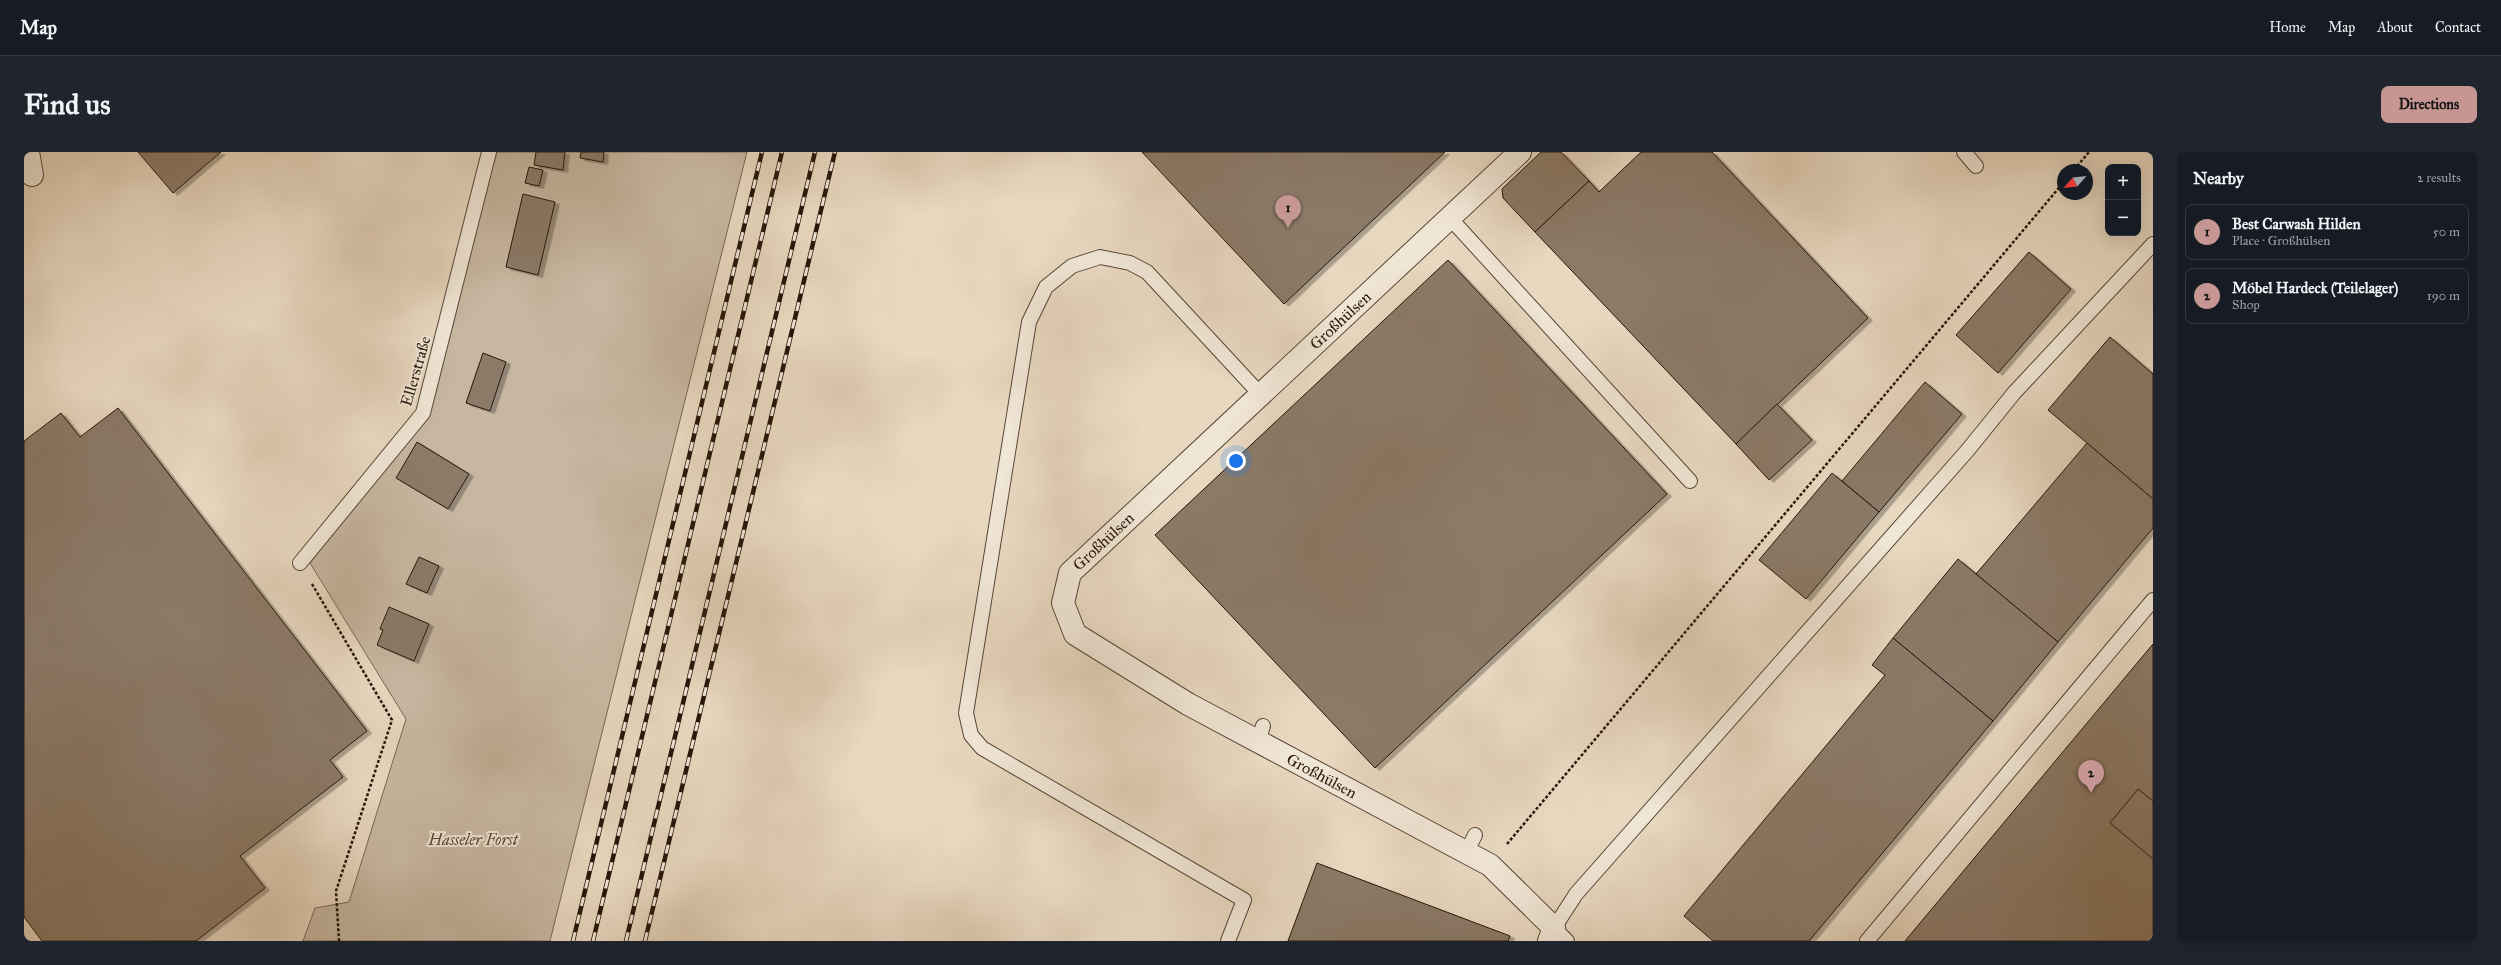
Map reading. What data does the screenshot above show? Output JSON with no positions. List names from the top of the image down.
{
  "streets": {
    "street": ["Großhülsen"],
    "lane": ["Ellerstraße"]
  },
  "parks": ["Hasseler Forst"],
  "north": "bottom left",
  "page": {
    "header": "Map",
    "nav": [
      "Home",
      "Map",
      "About",
      "Contact"
    ],
    "buttons": "Directions",
    "title": "Find us",
    "heading": ["Nearby", "2 results"],
    "map_buttons": ["+", "−"],
    "pins": ["1", "2"],
    "list": [
      {
        "mark": "1",
        "name": "Best Carwash Hilden",
        "note": "Place · Großhülsen",
        "value": "50 m"
      },
      {
        "mark": "2",
        "name": "Möbel Hardeck (Teilelager)",
        "note": "Shop",
        "value": "190 m"
      }
    ]
  }
}
